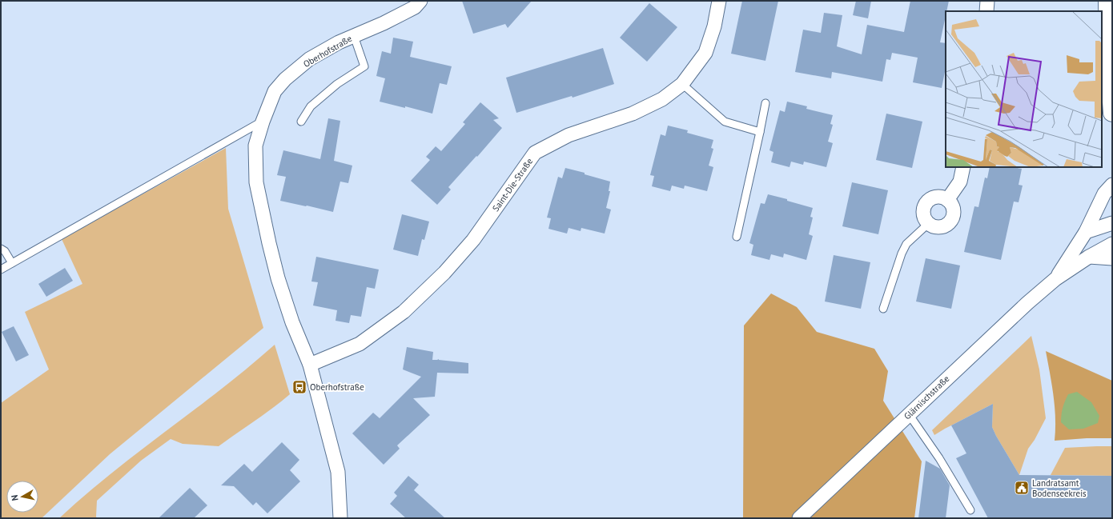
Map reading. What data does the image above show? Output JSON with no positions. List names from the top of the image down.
{
  "streets": {
    "street": ["Oberhofstraße", "Saint-Die-Straße", "Glärnischstraße"]
  },
  "crossings": [
    ["Oberhofstraße", "Saint-Die-Straße"]
  ],
  "places": {
    "bus stop": ["Oberhofstraße"],
    "public building": ["Landratsamt Bodenseekreis"]
  },
  "north": "left"
}
